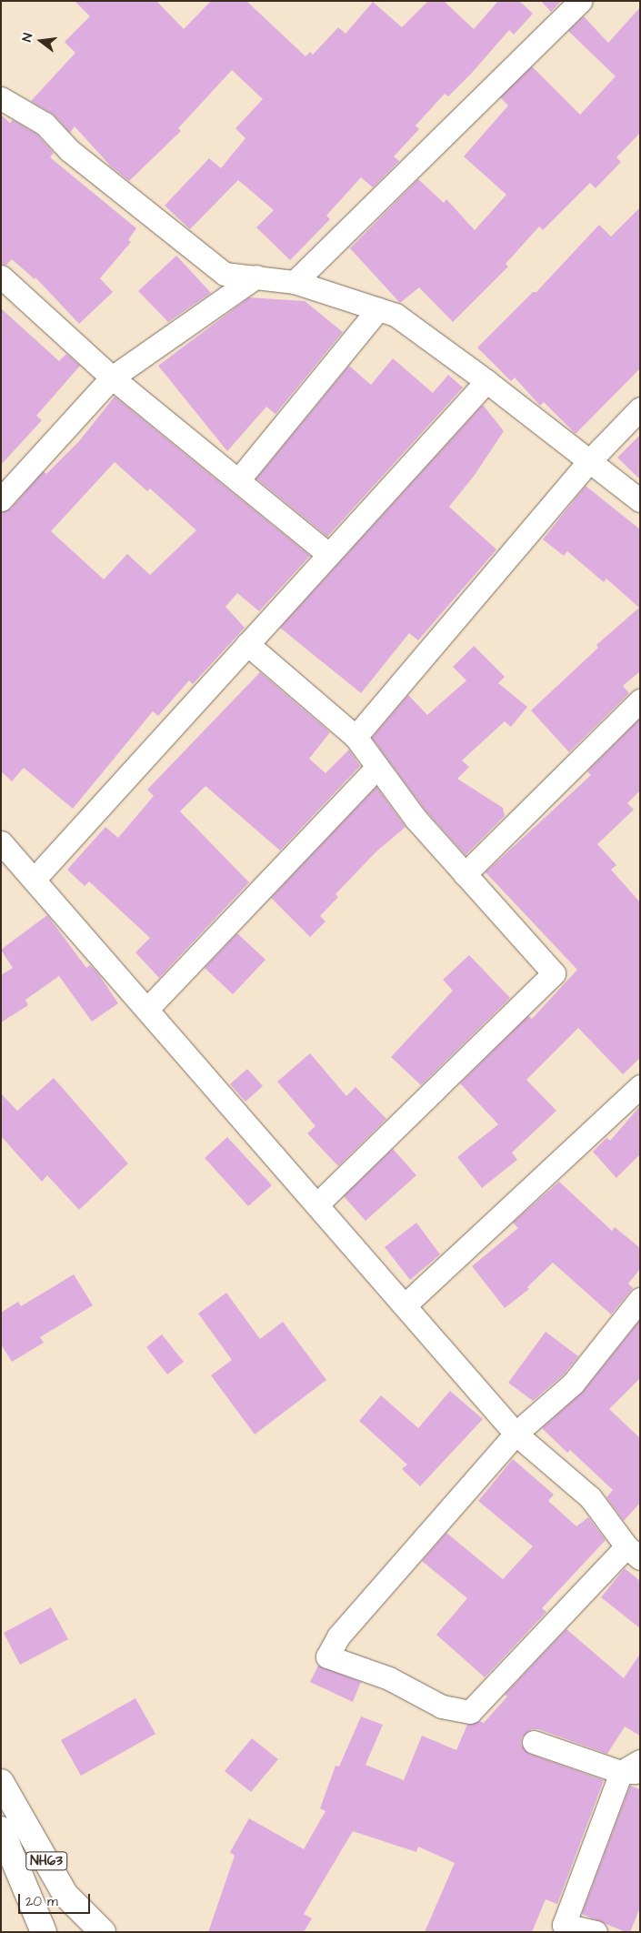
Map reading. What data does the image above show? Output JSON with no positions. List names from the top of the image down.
{
  "streets": {
    "highway": ["NH63"]
  },
  "scale_bar": "20 m",
  "north": "left"
}
